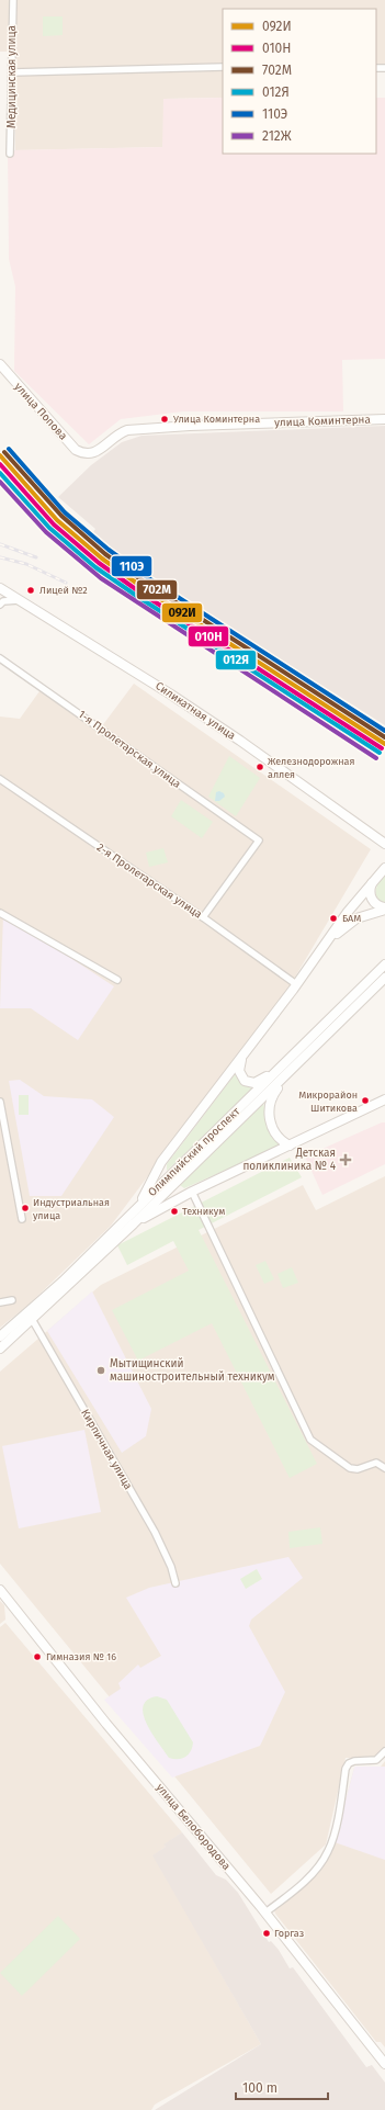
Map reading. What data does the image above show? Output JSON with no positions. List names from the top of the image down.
{
  "streets": {
    "main road": [
      "улица Попова",
      "улица Коминтерна",
      "Силикатная улица",
      "Олимпийский проспект",
      "улица Белобородова"
    ],
    "street": [
      "Медицинская улица",
      "1-я Пролетарская улица",
      "2-я Пролетарская улица",
      "Кирпичная улица"
    ]
  },
  "crossings": [
    ["улица Попова", "улица Коминтерна"],
    ["1-я Пролетарская улица", "2-я Пролетарская улица"],
    ["Олимпийский проспект", "Кирпичная улица"]
  ],
  "places": {
    "other": [
      "Улица Коминтерна",
      "Лицей №2",
      "Железнодорожная аллея",
      "БАМ",
      "Микрорайон Шитикова",
      "Индустриальная улица",
      "Техникум",
      "Мытищинский машиностроительный техникум",
      "Гимназия № 16",
      "Горгаз"
    ],
    "health": ["Детская поликлиника № 4"]
  },
  "lines": [
    "transit line 110Э",
    "transit line 702М",
    "transit line 092И",
    "transit line 010Н",
    "transit line 012Я",
    "transit line 212Ж"
  ],
  "legend": [
    "092И",
    "010Н",
    "702М",
    "012Я",
    "110Э",
    "212Ж"
  ],
  "scale_bar": "100 m"
}
